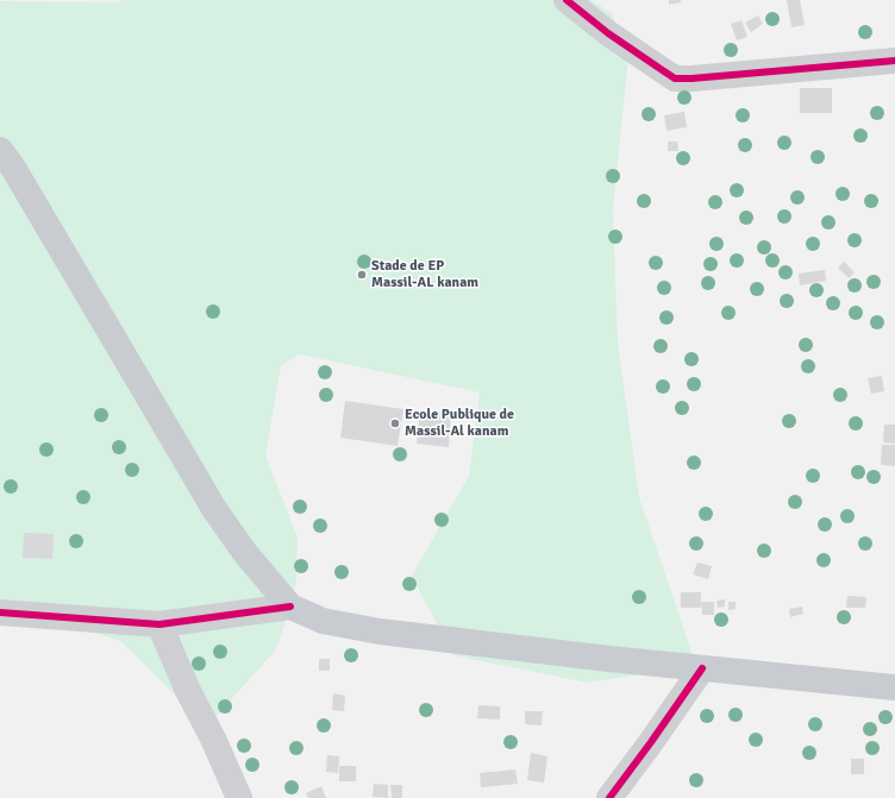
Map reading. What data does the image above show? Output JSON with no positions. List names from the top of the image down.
{
  "places": ["Stade de EP Massil-AL kanam", "Ecole Publique de Massil-Al kanam"]
}
